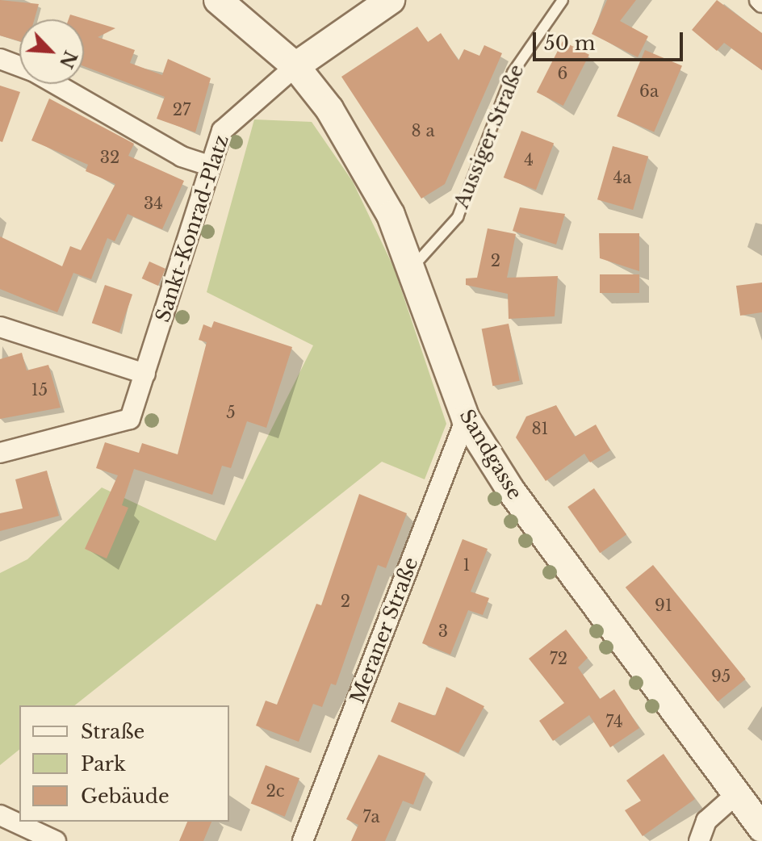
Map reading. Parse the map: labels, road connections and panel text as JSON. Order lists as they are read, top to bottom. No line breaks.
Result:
{"streets":{"street":["Sankt-Konrad-Platz","Sandgasse","Meraner Straße"],"lane":["Aussiger Straße"]},"crossings":[["Aussiger Straße","Sandgasse"],["Sankt-Konrad-Platz","Sandgasse"],["Sandgasse","Meraner Straße"]],"house_numbers":["6","6a","27","8 a","32","4","4a","34","2","15","5","81","1","2","91","3","72","95","74","2c","7a"],"legend":["Straße","Park","Gebäude"],"scale_bar":"50 m","north":"bottom right"}
